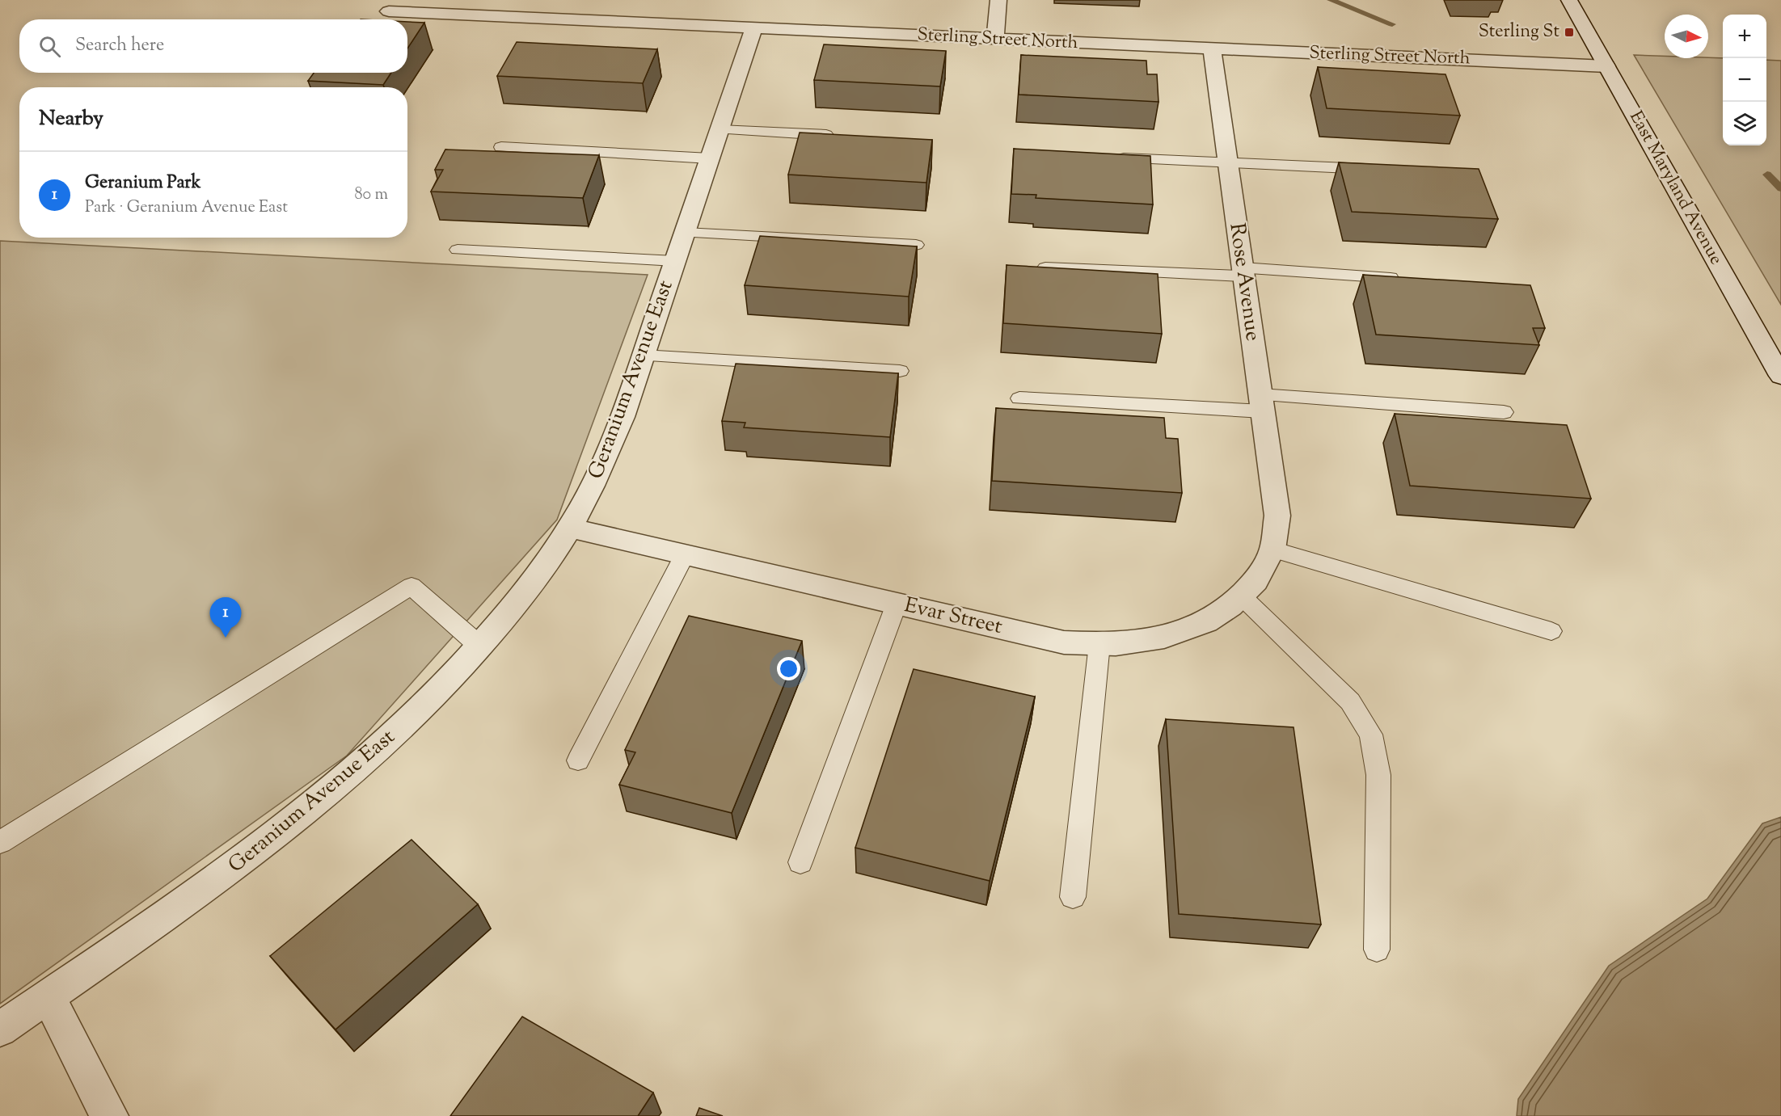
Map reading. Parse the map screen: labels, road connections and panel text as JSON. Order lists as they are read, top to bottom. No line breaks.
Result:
{"streets":{"street":["Sterling Street North","East Maryland Avenue","Rose Avenue","Geranium Avenue East","Evar Street"]},"crossings":[["Sterling Street North","East Maryland Avenue"],["Sterling Street North","Rose Avenue"],["Sterling Street North","Geranium Avenue East"],["Rose Avenue","Evar Street"],["Geranium Avenue East","Evar Street"]],"places":{"transit":["Sterling St"]},"north":"right","page":{"map_buttons":["+","−"],"search":"Search here","heading":"Nearby","list":[{"mark":"1","name":"Geranium Park","note":"Park · Geranium Avenue East","value":"80 m"}],"pins":"1"}}
